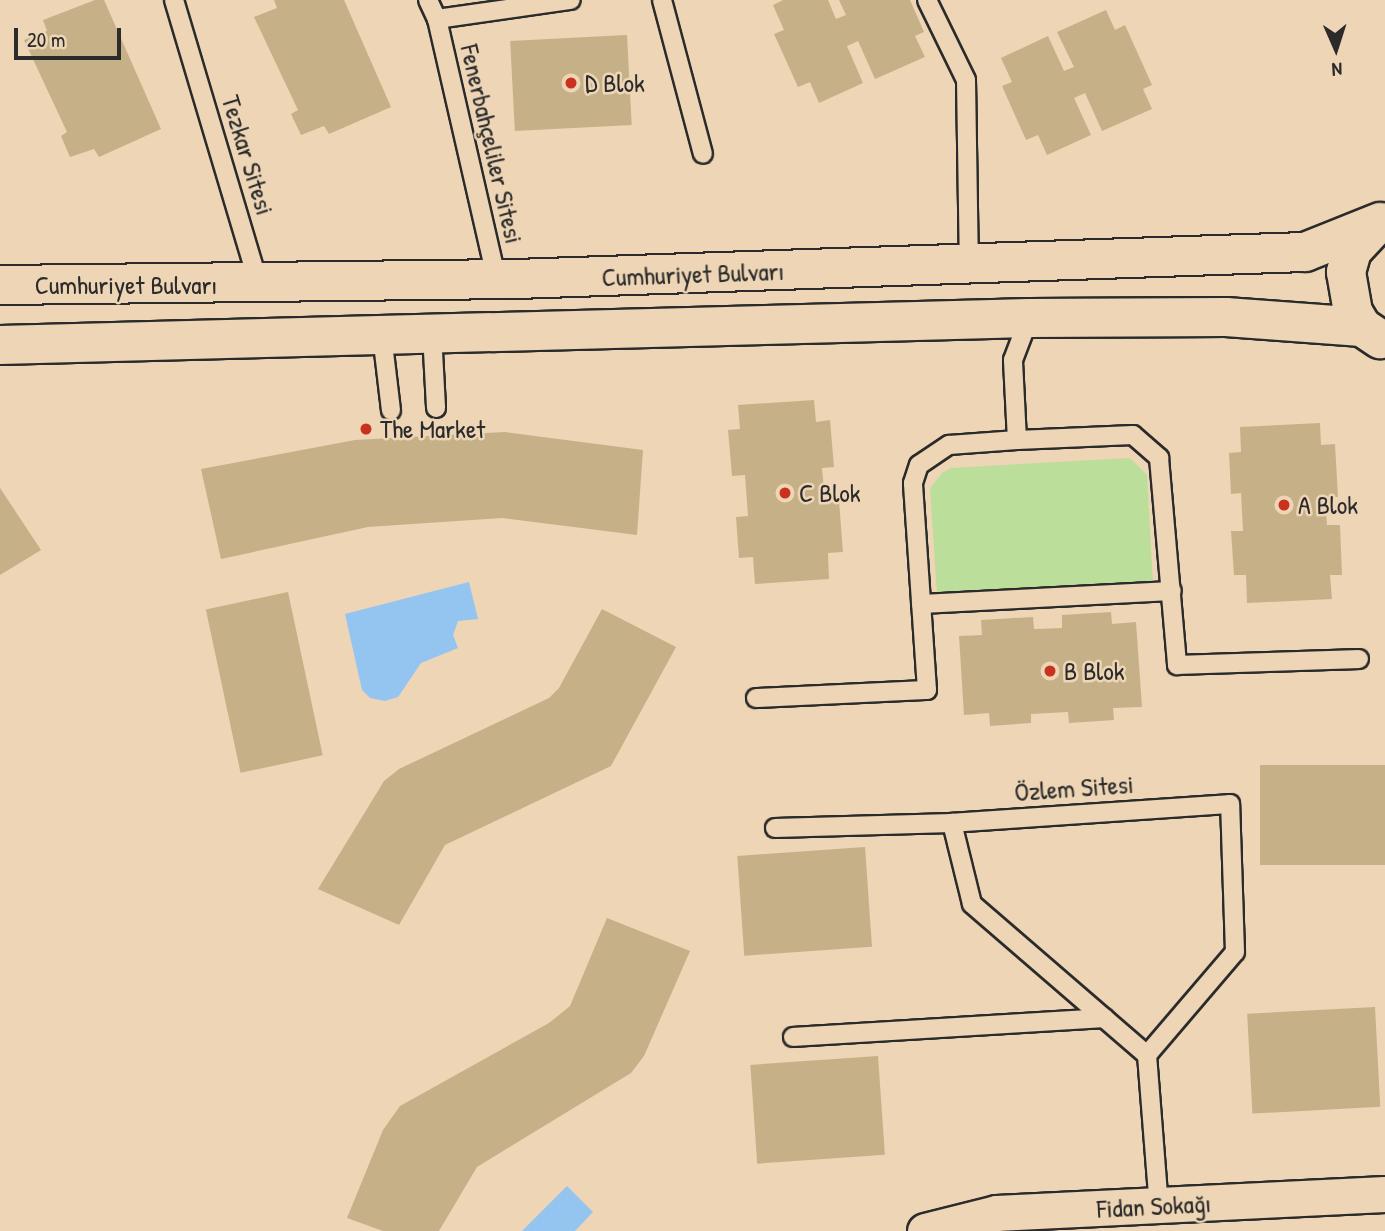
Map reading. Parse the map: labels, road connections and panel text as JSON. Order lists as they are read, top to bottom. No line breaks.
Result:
{"streets":{"street":["Cumhuriyet Bulvarı","Fidan Sokağı"],"lane":["Fenerbahçeliler Sitesi","Tezkar Sitesi","Özlem Sitesi"]},"crossings":[["Fenerbahçeliler Sitesi","Cumhuriyet Bulvarı"],["Tezkar Sitesi","Cumhuriyet Bulvarı"]],"places":["D Blok","The Market","C Blok","A Blok","B Blok"],"scale_bar":"20 m","north":"bottom"}
